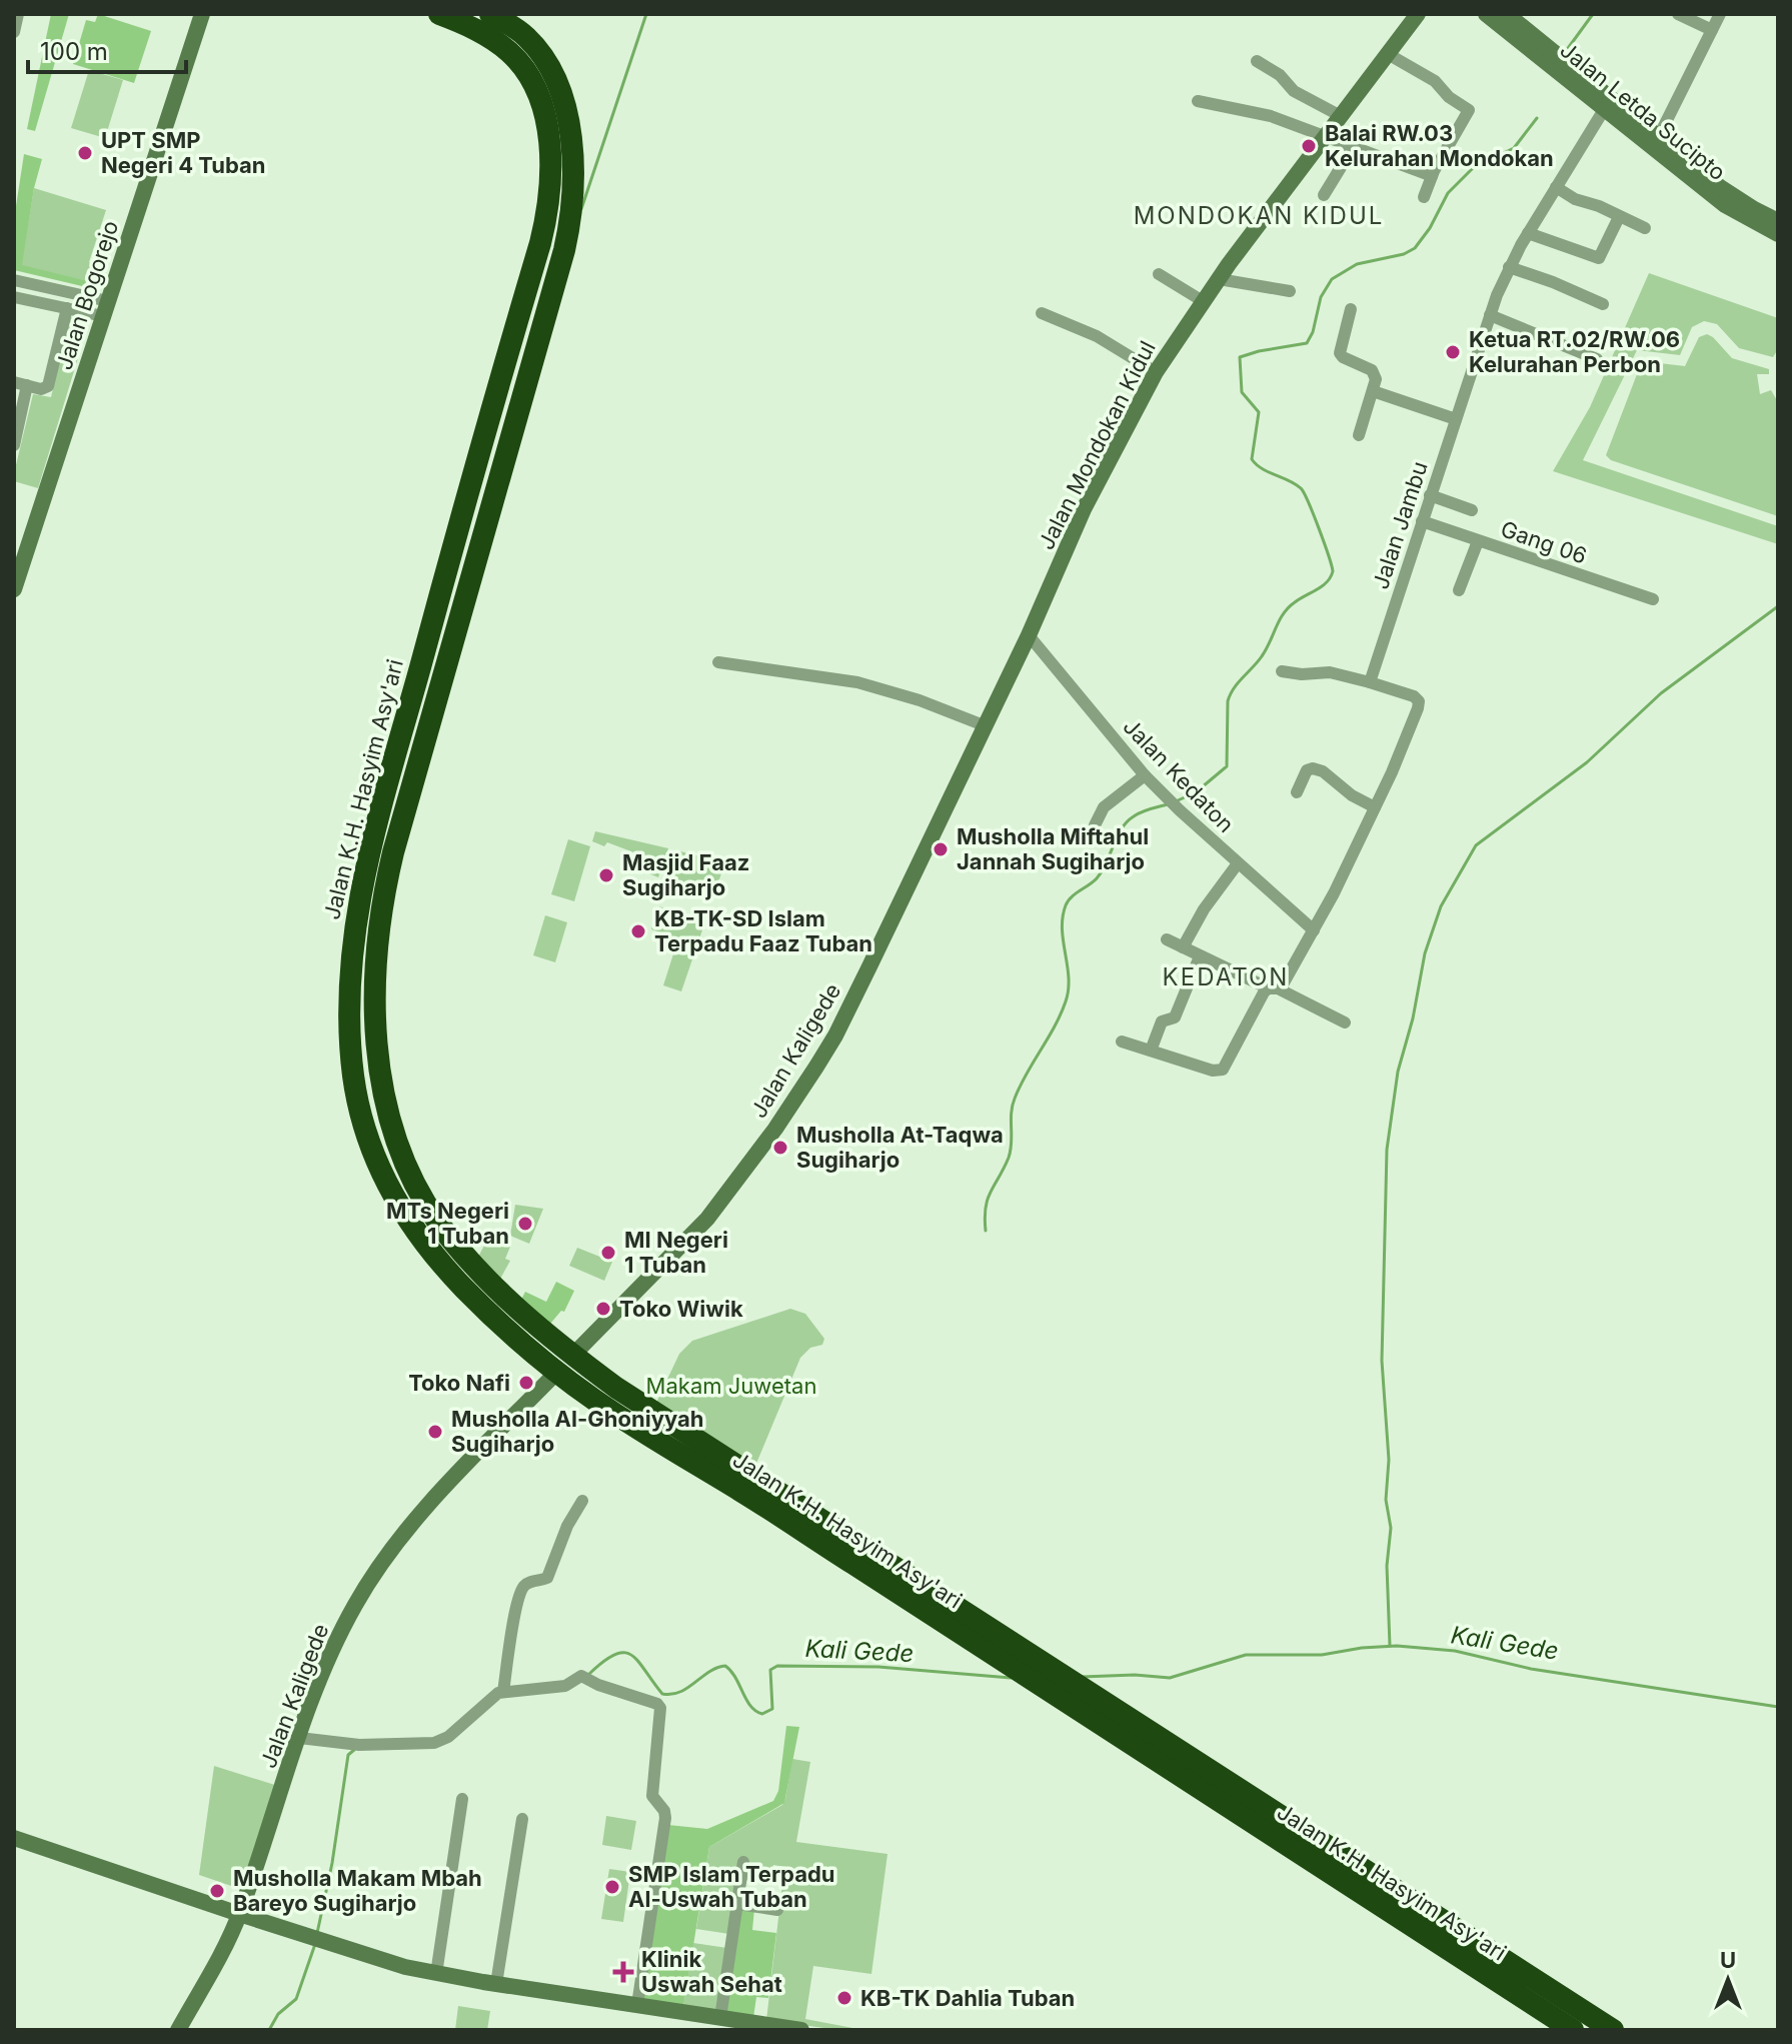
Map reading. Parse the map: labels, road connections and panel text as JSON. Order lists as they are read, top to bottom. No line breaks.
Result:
{"streets":{"highway":["Jalan K.H. Hasyim Asy'ari"],"street":["Jalan Letda Sucipto","Jalan Bogorejo","Jalan Mondokan Kidul","Jalan Jambu","Gang 06","Jalan Kedaton","Jalan Kaligede"]},"crossings":[["Jalan Letda Sucipto","Jalan Jambu"],["Jalan Mondokan Kidul","Jalan Kedaton"],["Jalan Mondokan Kidul","Jalan Kaligede"],["Jalan Jambu","Gang 06"],["Jalan Kedaton","Jalan Kaligede"],["Jalan K.H. Hasyim Asy'ari","Jalan Kaligede"]],"districts":["MONDOKAN KIDUL","KEDATON"],"water":["Kali Gede"],"parks":["Makam Juwetan"],"places":{"other":["Balai RW.03 Kelurahan Mondokan","UPT SMP Negeri 4 Tuban","Ketua RT.02/RW.06 Kelurahan Perbon","Musholla Miftahul Jannah Sugiharjo","Masjid Faaz Sugiharjo","KB-TK-SD Islam Terpadu Faaz Tuban","Musholla At-Taqwa Sugiharjo","MTs Negeri 1 Tuban","MI Negeri 1 Tuban","Toko Wiwik","Toko Nafi","Musholla Al-Ghoniyyah Sugiharjo","SMP Islam Terpadu Al-Uswah Tuban","Musholla Makam Mbah Bareyo Sugiharjo","KB-TK Dahlia Tuban"],"health":["Klinik Uswah Sehat"]},"scale_bar":"100 m","north":"top"}
